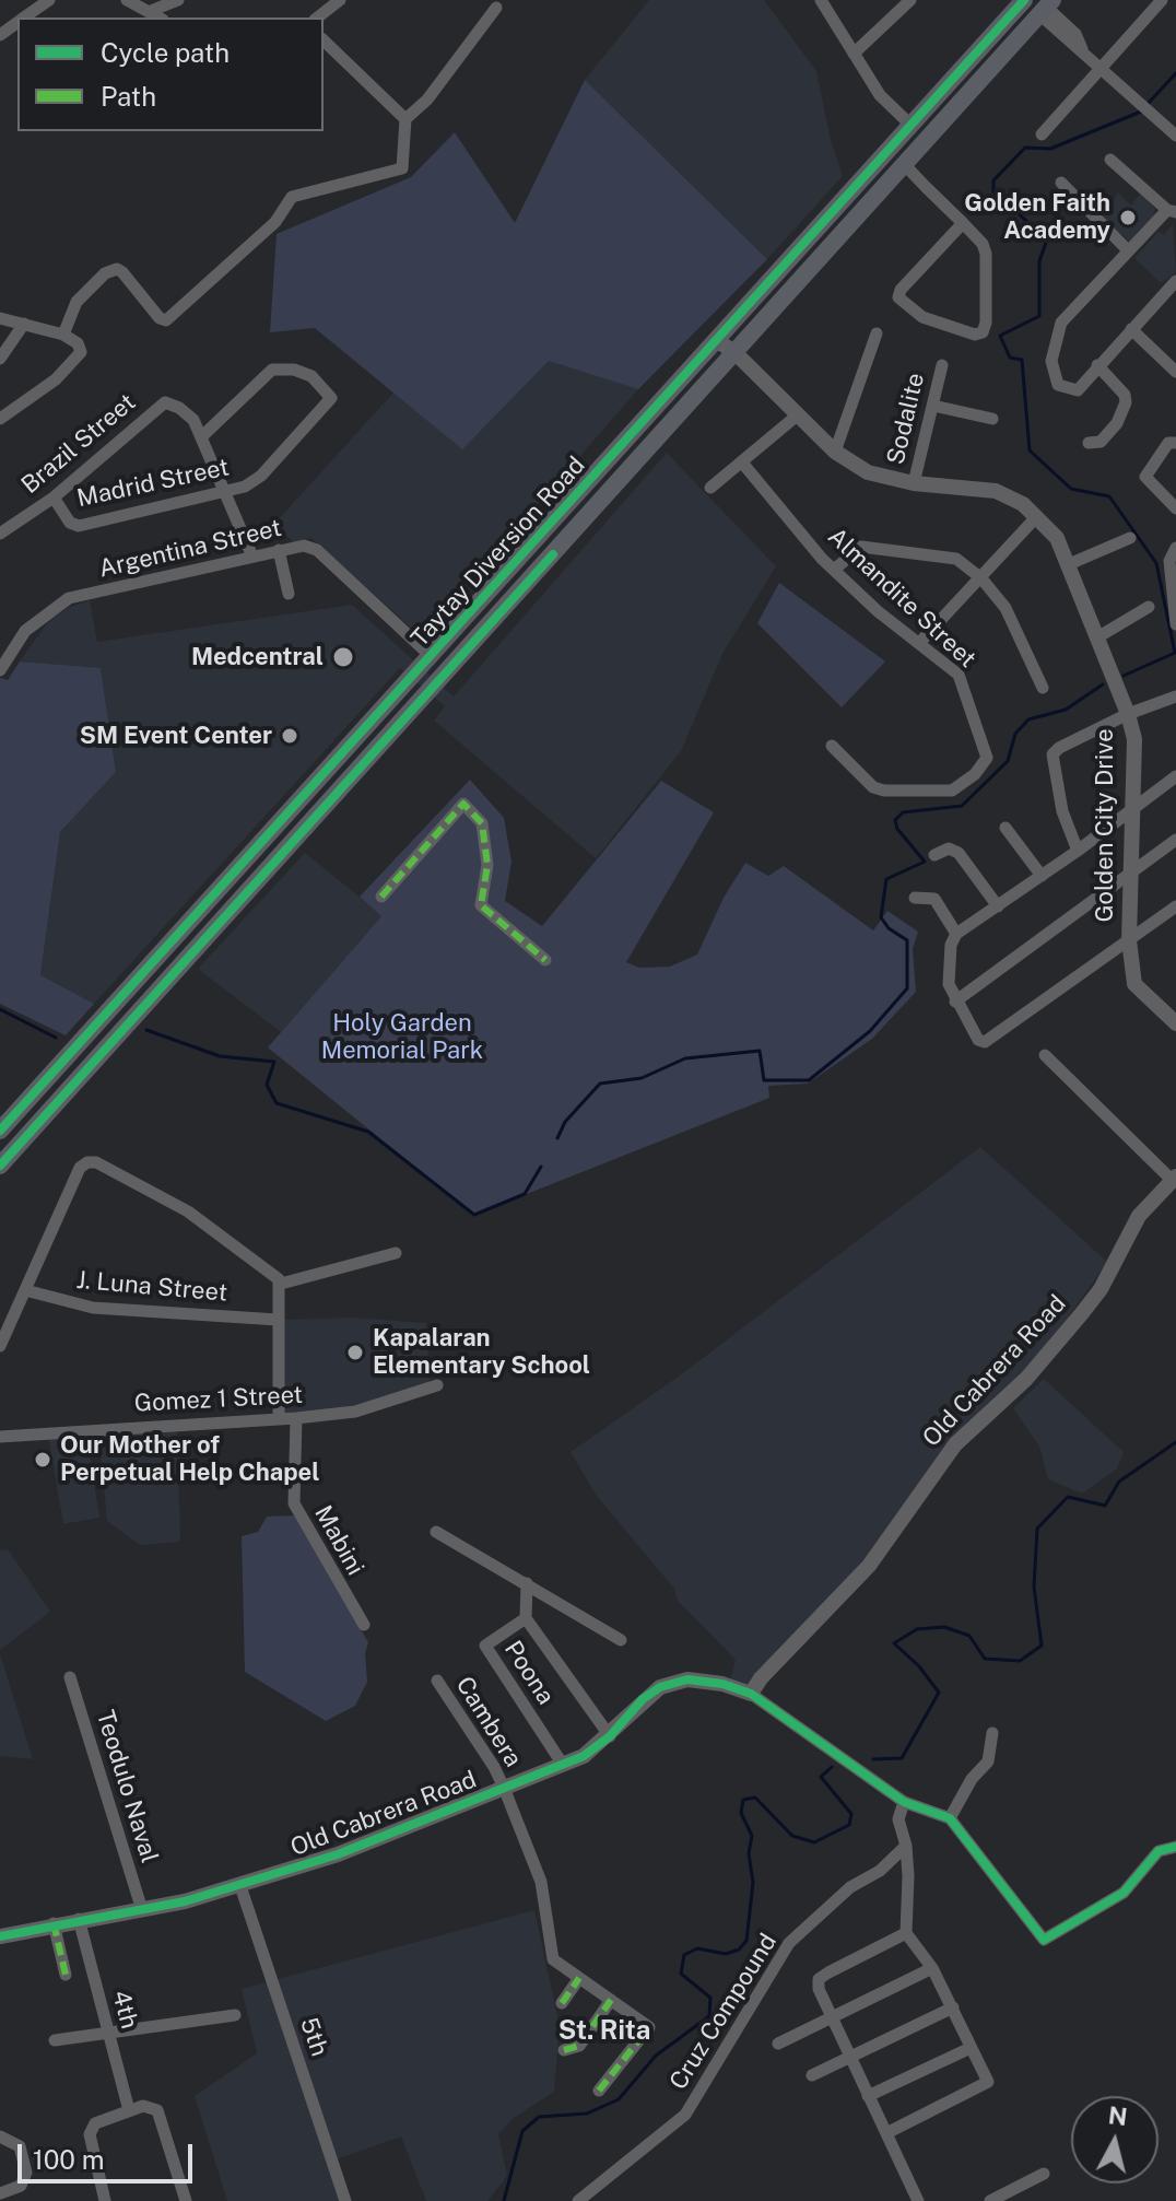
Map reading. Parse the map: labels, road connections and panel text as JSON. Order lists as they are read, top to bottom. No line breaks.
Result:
{"streets":{"main road":["Taytay Diversion Road"],"street":["Sodalite","Brazil Street","Madrid Street","Argentina Street","Almandite Street","Golden City Drive","J. Luna Street","Old Cabrera Road","Gomez 1 Street","Mabini","Poona","Cambera","Teodulo Naval","4th","Cruz Compound","5th"]},"crossings":[["Sodalite","Golden City Drive"],["Brazil Street","Madrid Street"],["Brazil Street","Argentina Street"],["Argentina Street","Taytay Diversion Road"],["Taytay Diversion Road","Golden City Drive"],["Old Cabrera Road","Poona"],["Old Cabrera Road","Cambera"],["Old Cabrera Road","Teodulo Naval"],["Old Cabrera Road","4th"],["Old Cabrera Road","5th"],["Gomez 1 Street","Mabini"]],"districts":["St. Rita"],"parks":["Holy Garden Memorial Park"],"places":["Golden Faith Academy","Medcentral","SM Event Center","Kapalaran Elementary School","Our Mother of Perpetual Help Chapel"],"legend":["Cycle path","Path"],"scale_bar":"100 m","north":"top"}
